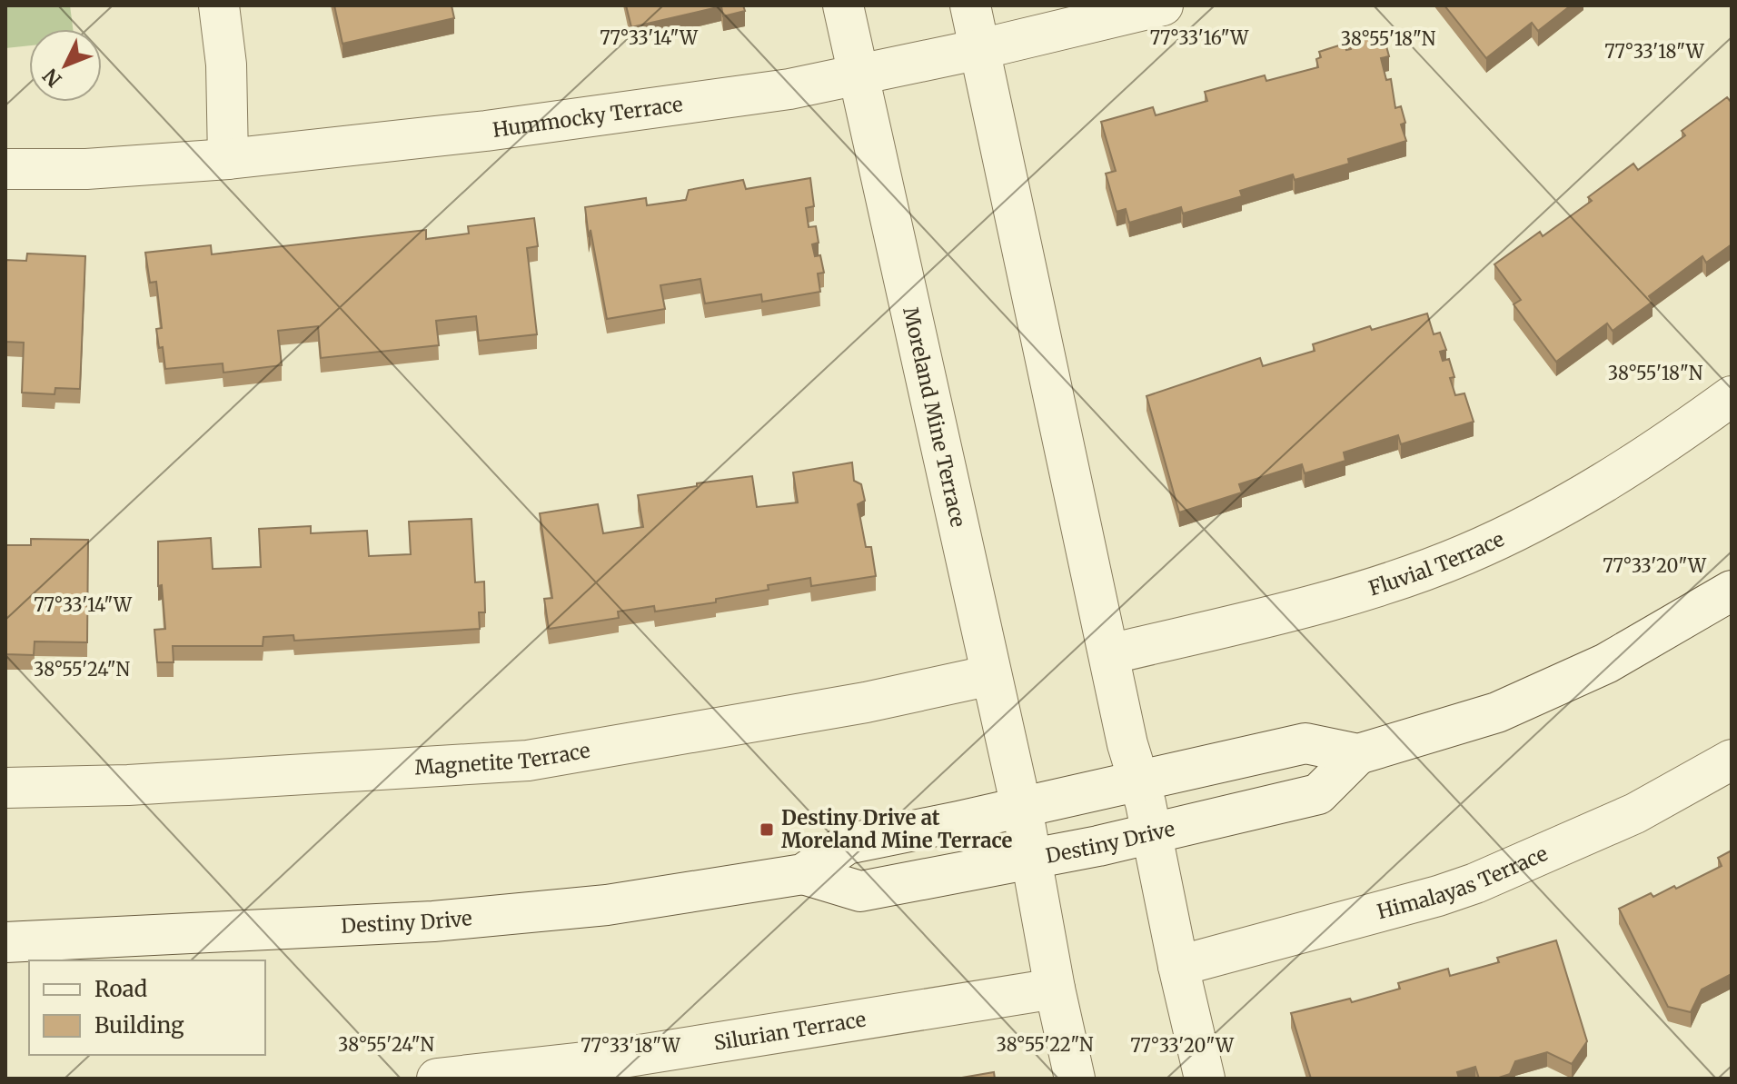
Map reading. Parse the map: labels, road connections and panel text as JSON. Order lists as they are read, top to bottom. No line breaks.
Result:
{"streets":{"street":["Hummocky Terrace","Moreland Mine Terrace","Fluvial Terrace","Magnetite Terrace","Destiny Drive","Himalayas Terrace","Silurian Terrace"]},"crossings":[["Hummocky Terrace","Moreland Mine Terrace"],["Moreland Mine Terrace","Magnetite Terrace"],["Moreland Mine Terrace","Destiny Drive"],["Moreland Mine Terrace","Silurian Terrace"]],"places":{"transit":["Destiny Drive at Moreland Mine Terrace"]},"legend":["Road","Building"],"north":"bottom left","coordinates":["77°33'14\"W","77°33'16\"W","38°55'18\"N","77°33'18\"W","77°33'20\"W","38°55'24\"N","38°55'22\"N"]}
